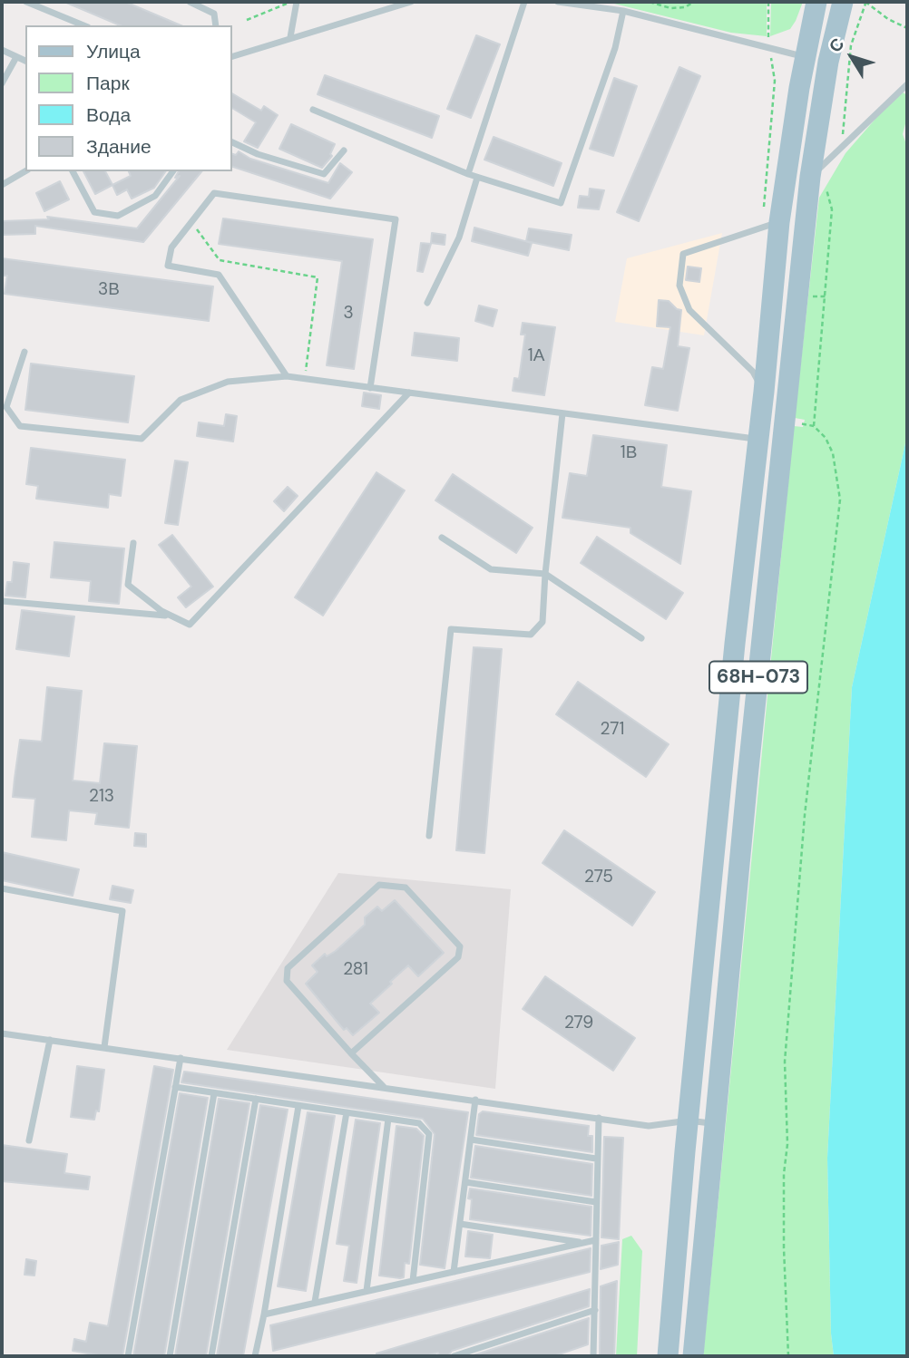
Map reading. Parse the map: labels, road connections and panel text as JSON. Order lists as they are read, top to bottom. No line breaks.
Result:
{"streets":{"main road":["68Н-073"]},"house_numbers":["3В","3","1А","1В","271","213","275","281","279"],"legend":["Улица","Парк","Вода","Здание"],"north":"top left"}
